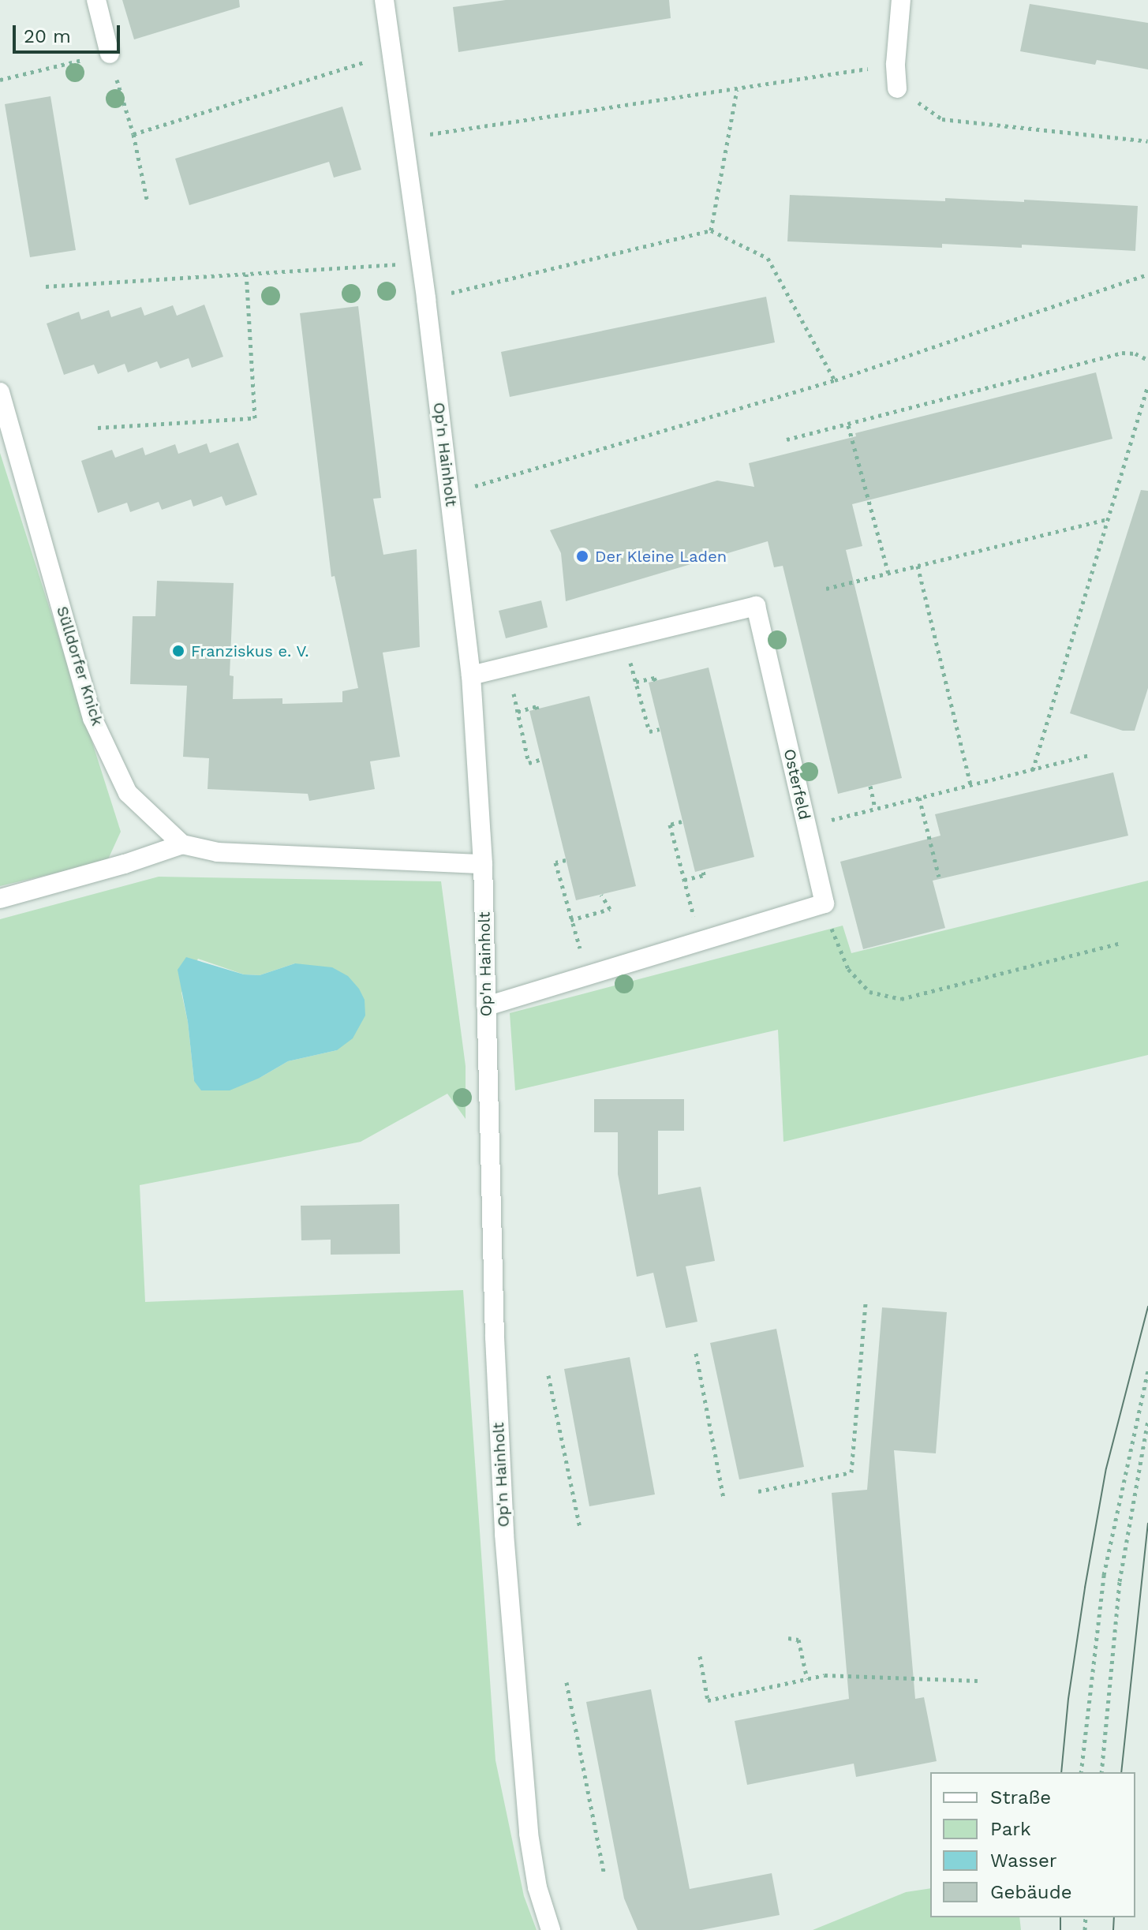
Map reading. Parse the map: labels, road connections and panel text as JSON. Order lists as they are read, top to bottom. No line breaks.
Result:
{"streets":{"street":["Op'n Hainholt","Sülldorfer Knick","Osterfeld"]},"crossings":[["Op'n Hainholt","Osterfeld"]],"places":["Der Kleine Laden","Franziskus e. V."],"legend":["Straße","Park","Wasser","Gebäude"],"scale_bar":"20 m"}
